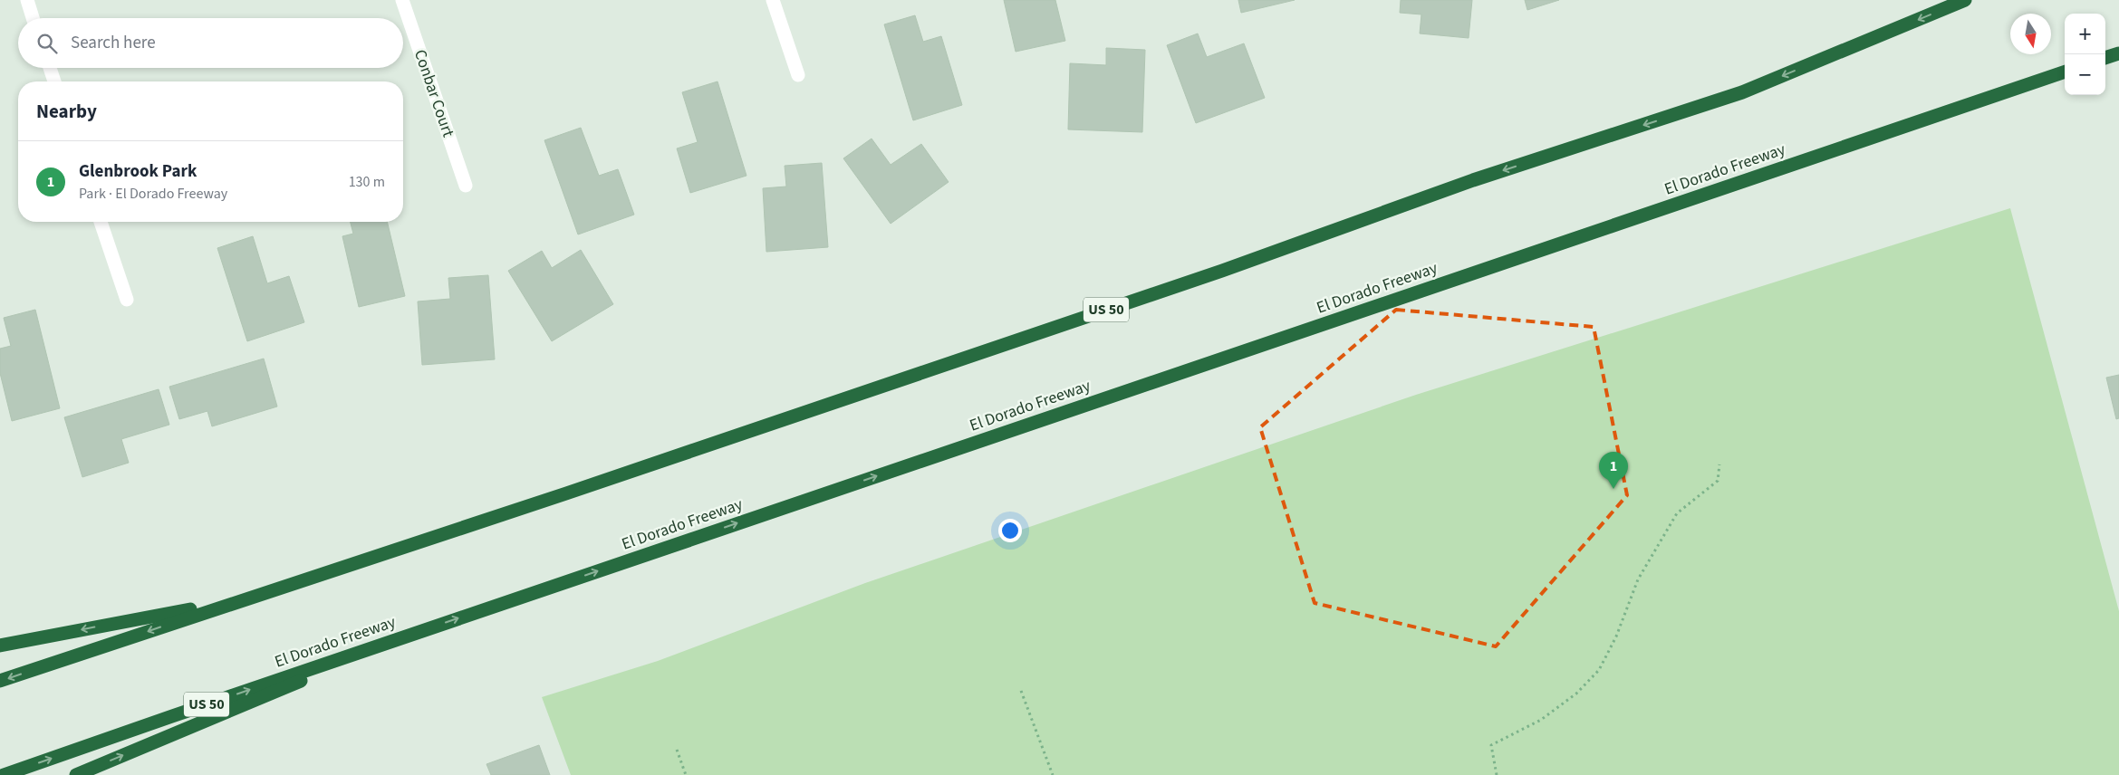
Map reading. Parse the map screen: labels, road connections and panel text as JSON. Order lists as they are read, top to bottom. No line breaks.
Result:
{"streets":{"highway":["El Dorado Freeway","US 50"],"street":["Conbar Court"]},"north":"bottom","page":{"map_buttons":["+","−"],"search":"Search here","heading":"Nearby","list":[{"mark":"1","name":"Glenbrook Park","note":"Park · El Dorado Freeway","value":"130 m"}],"pins":"1"}}
